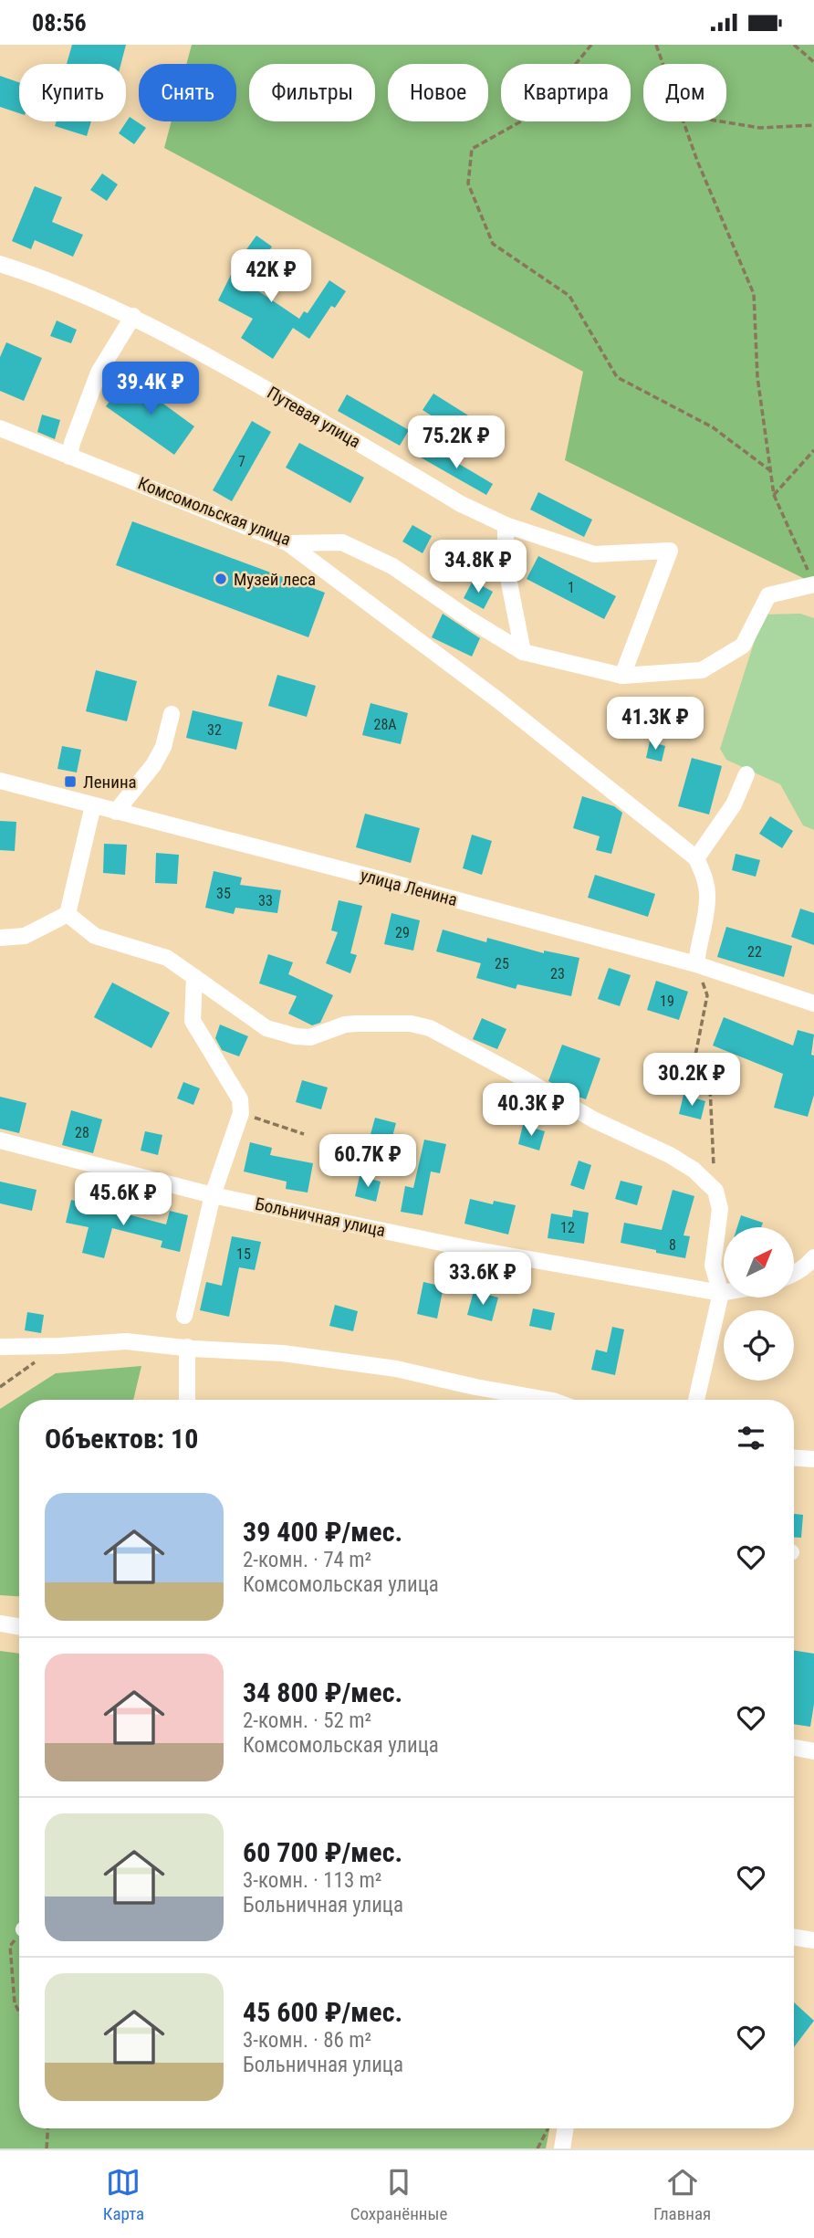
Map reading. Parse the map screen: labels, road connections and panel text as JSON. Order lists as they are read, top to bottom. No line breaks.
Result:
{"streets":{"street":["Путевая улица","Комсомольская улица","улица Ленина","Больничная улица"]},"crossings":[["Путевая улица","Комсомольская улица"]],"places":{"other":["Музей леса"],"transit":["Ленина"]},"house_numbers":["7","1","28А","32","35","33","29","22","25","23","19","28","12","8","15"],"north":"top right","page":{"status":"08:56","chip":["Купить","Снять","Фильтры","Новое","Квартира","Дом"],"price":["42K ₽","39.4K ₽","75.2K ₽","34.8K ₽","41.3K ₽","30.2K ₽","40.3K ₽","60.7K ₽","45.6K ₽","33.6K ₽"],"heading":"Объектов: 10","list":[{"name":"39 400 ₽/мес.","note":"2-комн. · 74 m² · Комсомольская улица"},{"name":"34 800 ₽/мес.","note":"2-комн. · 52 m² · Комсомольская улица"},{"name":"60 700 ₽/мес.","note":"3-комн. · 113 m² · Больничная улица"},{"name":"45 600 ₽/мес.","note":"3-комн. · 86 m² · Больничная улица"}],"tabs":["Карта","Сохранённые","Главная"]}}
